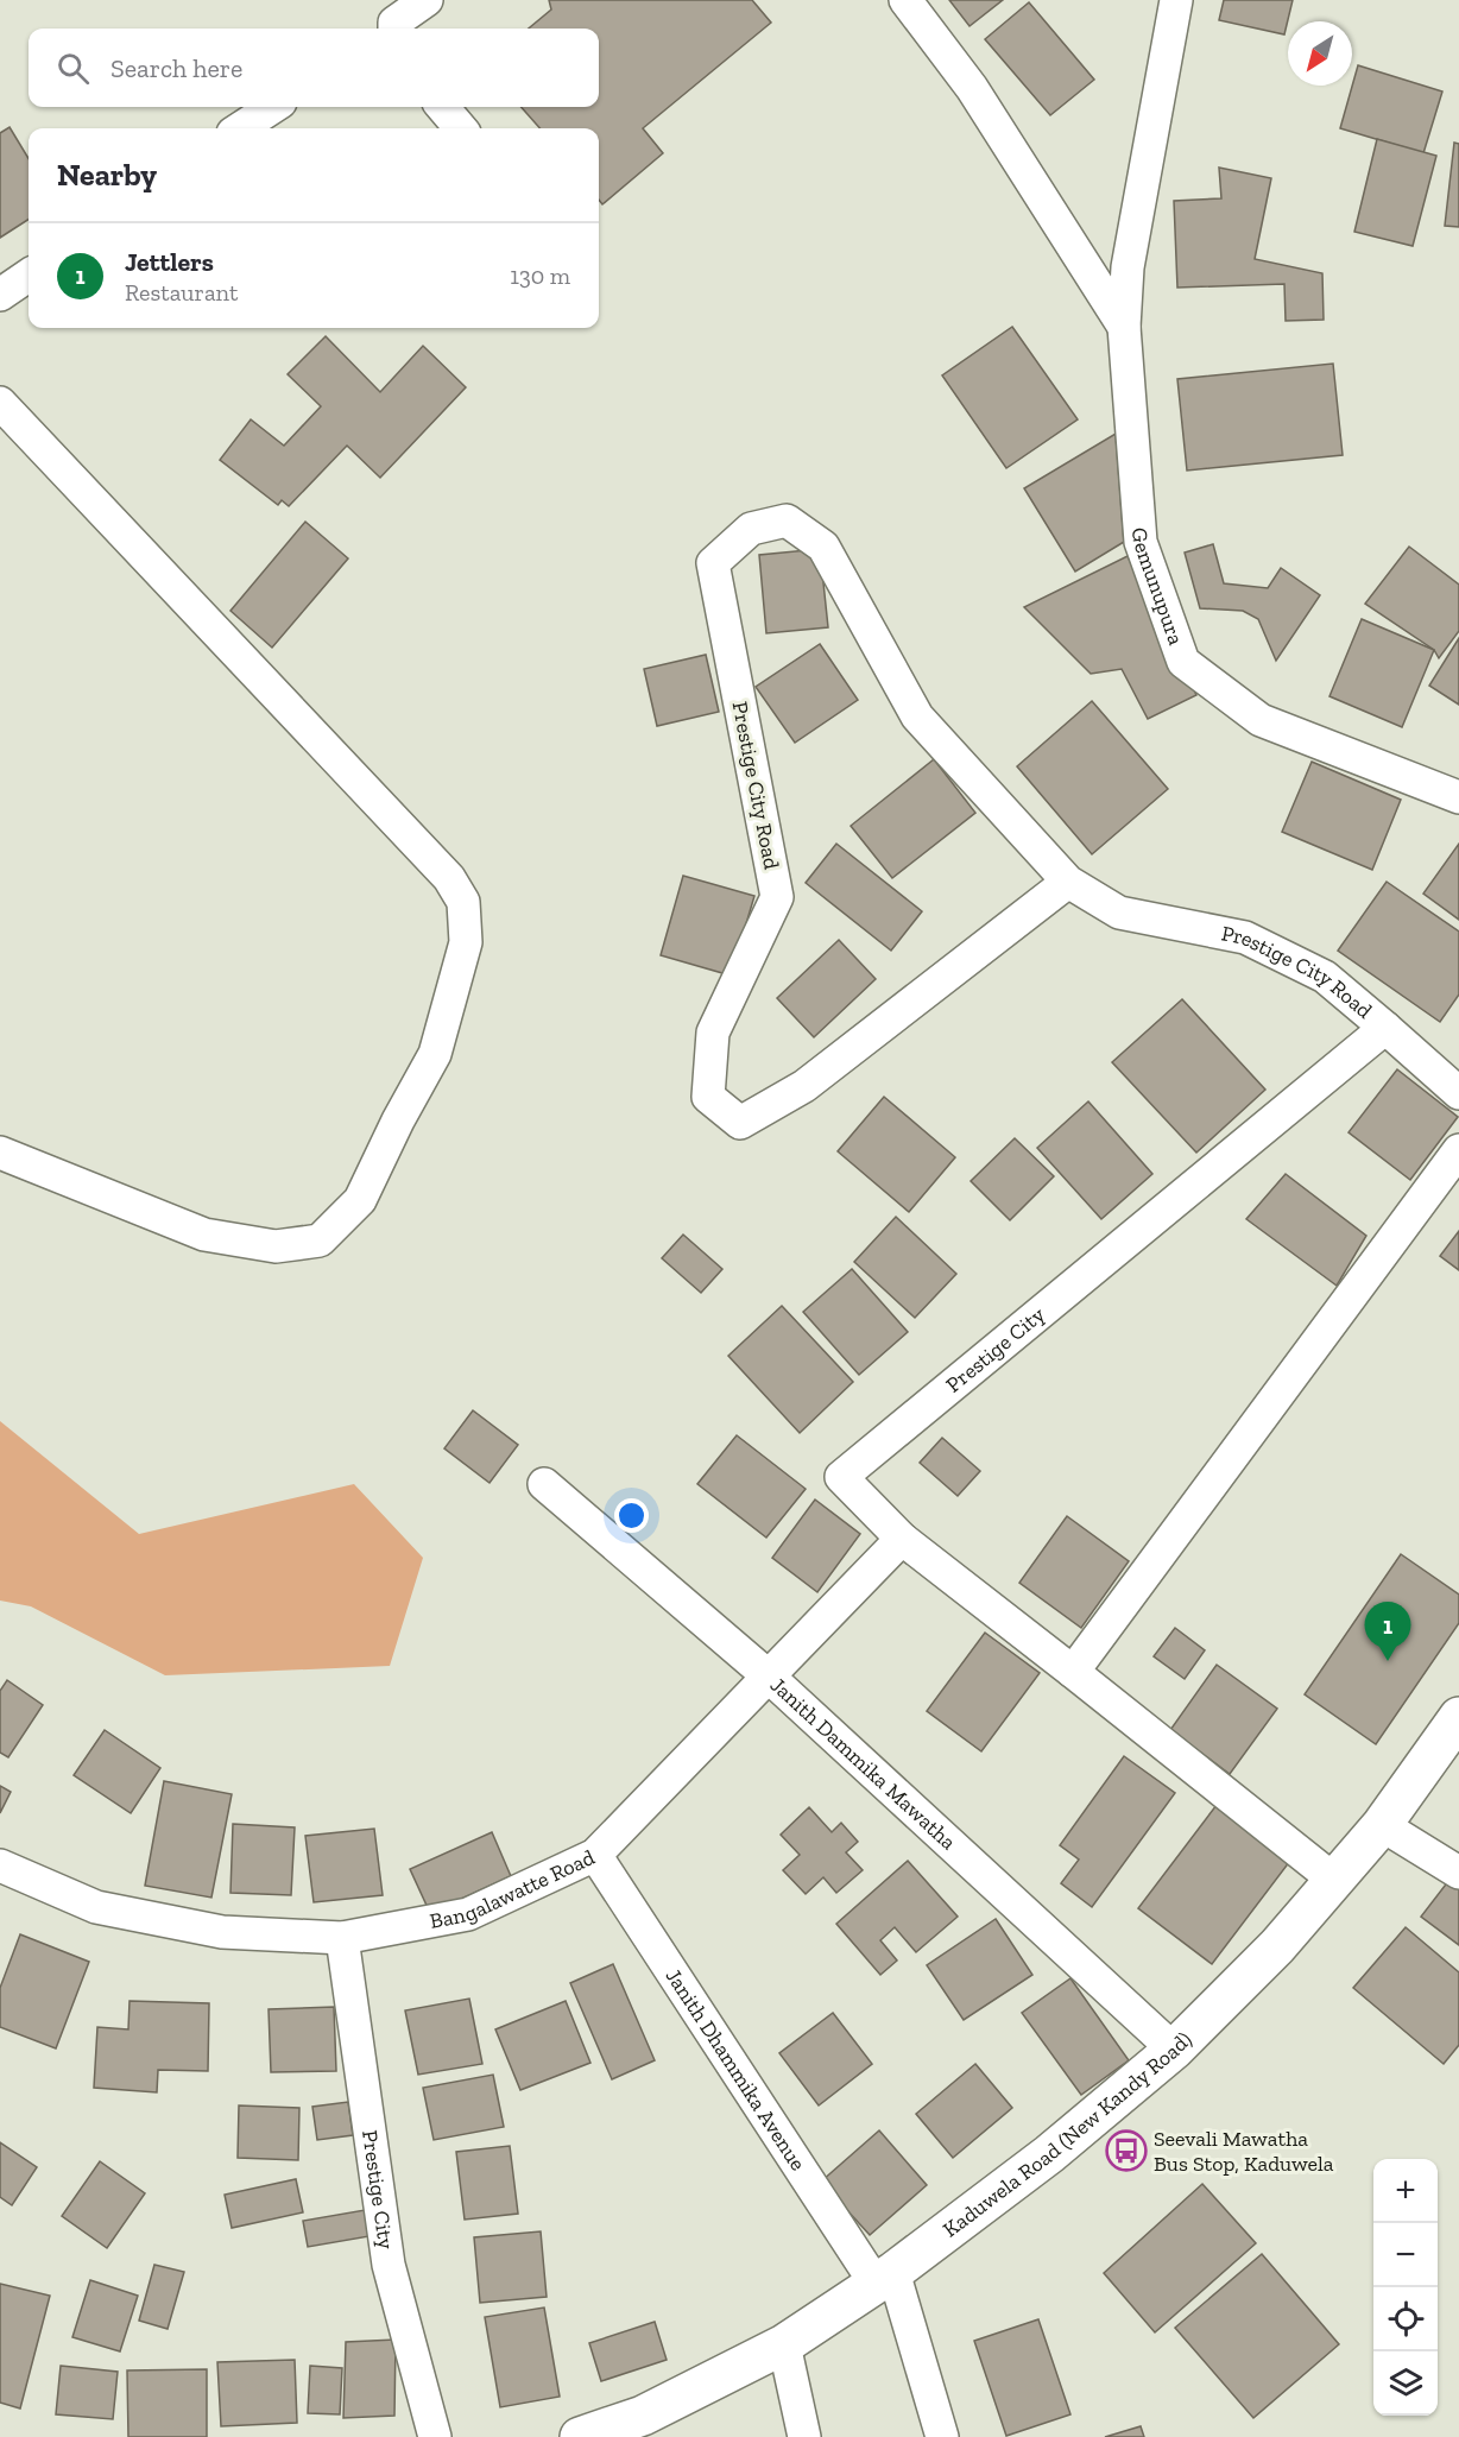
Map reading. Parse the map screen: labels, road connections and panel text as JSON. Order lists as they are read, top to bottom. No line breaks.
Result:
{"streets":{"main road":["Kaduwela Road (New Kandy Road)"],"street":["Gemunupura","Prestige City Road","Prestige City","Janith Dammika Mawatha","Bangalawatte Road","Janith Dhammika Avenue"]},"crossings":[["Prestige City Road","Prestige City"],["Prestige City","Bangalawatte Road"],["Prestige City","Kaduwela Road (New Kandy Road)"],["Janith Dammika Mawatha","Bangalawatte Road"],["Janith Dammika Mawatha","Kaduwela Road (New Kandy Road)"],["Bangalawatte Road","Janith Dhammika Avenue"],["Janith Dhammika Avenue","Kaduwela Road (New Kandy Road)"]],"places":{"bus stop":["Seevali Mawatha Bus Stop, Kaduwela"]},"north":"bottom left","page":{"search":"Search here","heading":"Nearby","list":[{"mark":"1","name":"Jettlers","note":"Restaurant","value":"130 m"}],"pins":"1","map_buttons":["+","−"]}}
